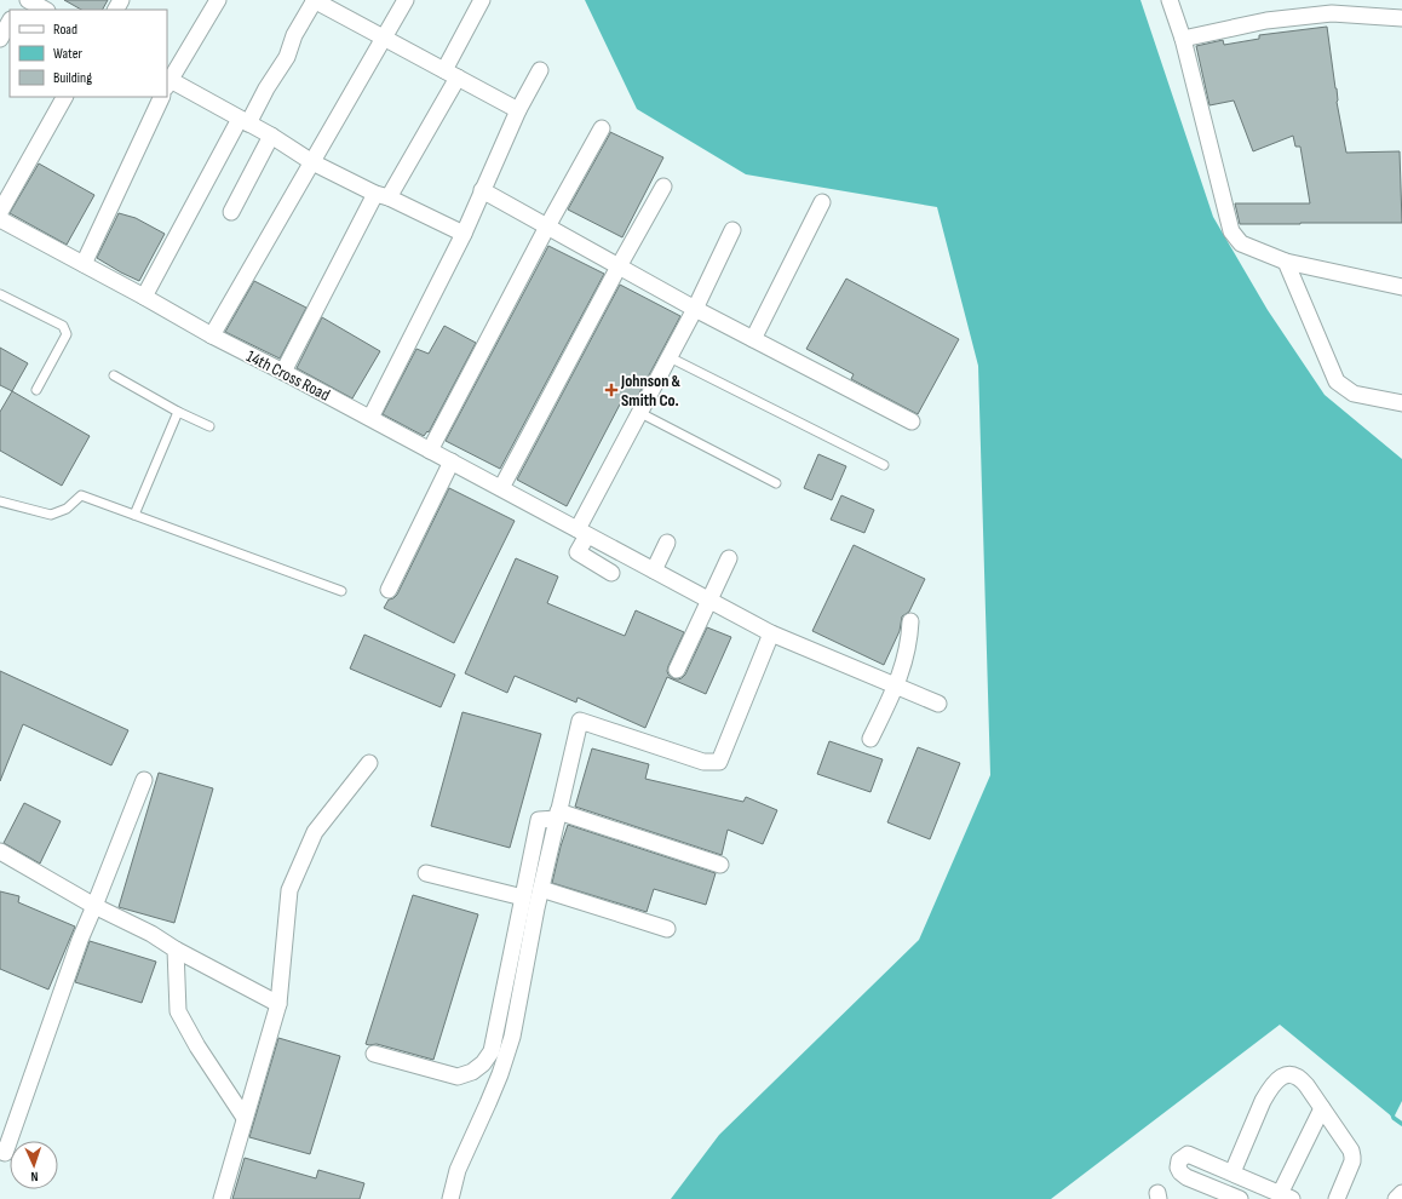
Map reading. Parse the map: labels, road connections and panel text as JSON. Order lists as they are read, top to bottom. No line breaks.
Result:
{"streets":{"street":["14th Cross Road"]},"places":{"health":["Johnson & Smith Co."]},"legend":["Road","Water","Building"],"north":"bottom"}
